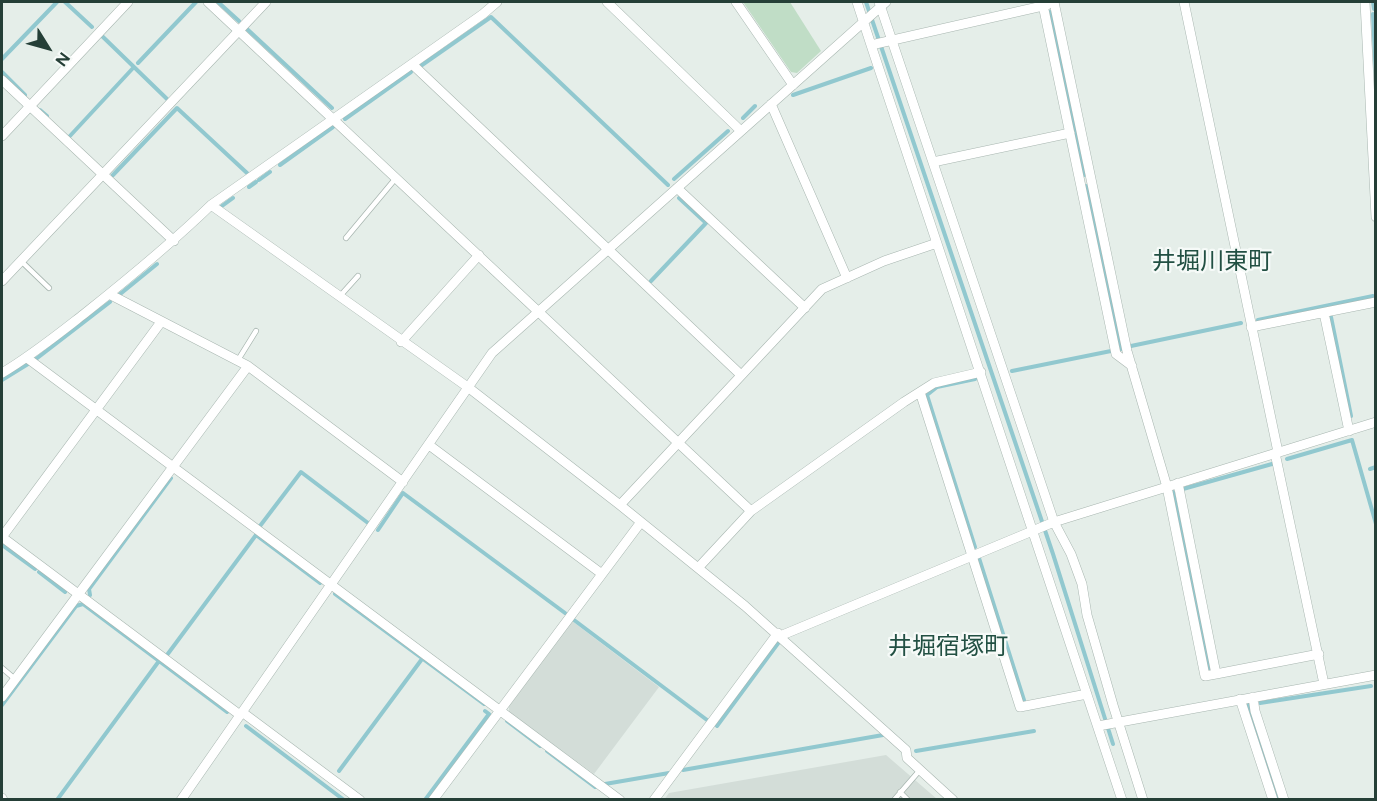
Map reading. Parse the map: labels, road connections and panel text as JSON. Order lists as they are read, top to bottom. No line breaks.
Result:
{"districts":["井堀川東町","井堀宿塚町"],"north":"bottom right"}
